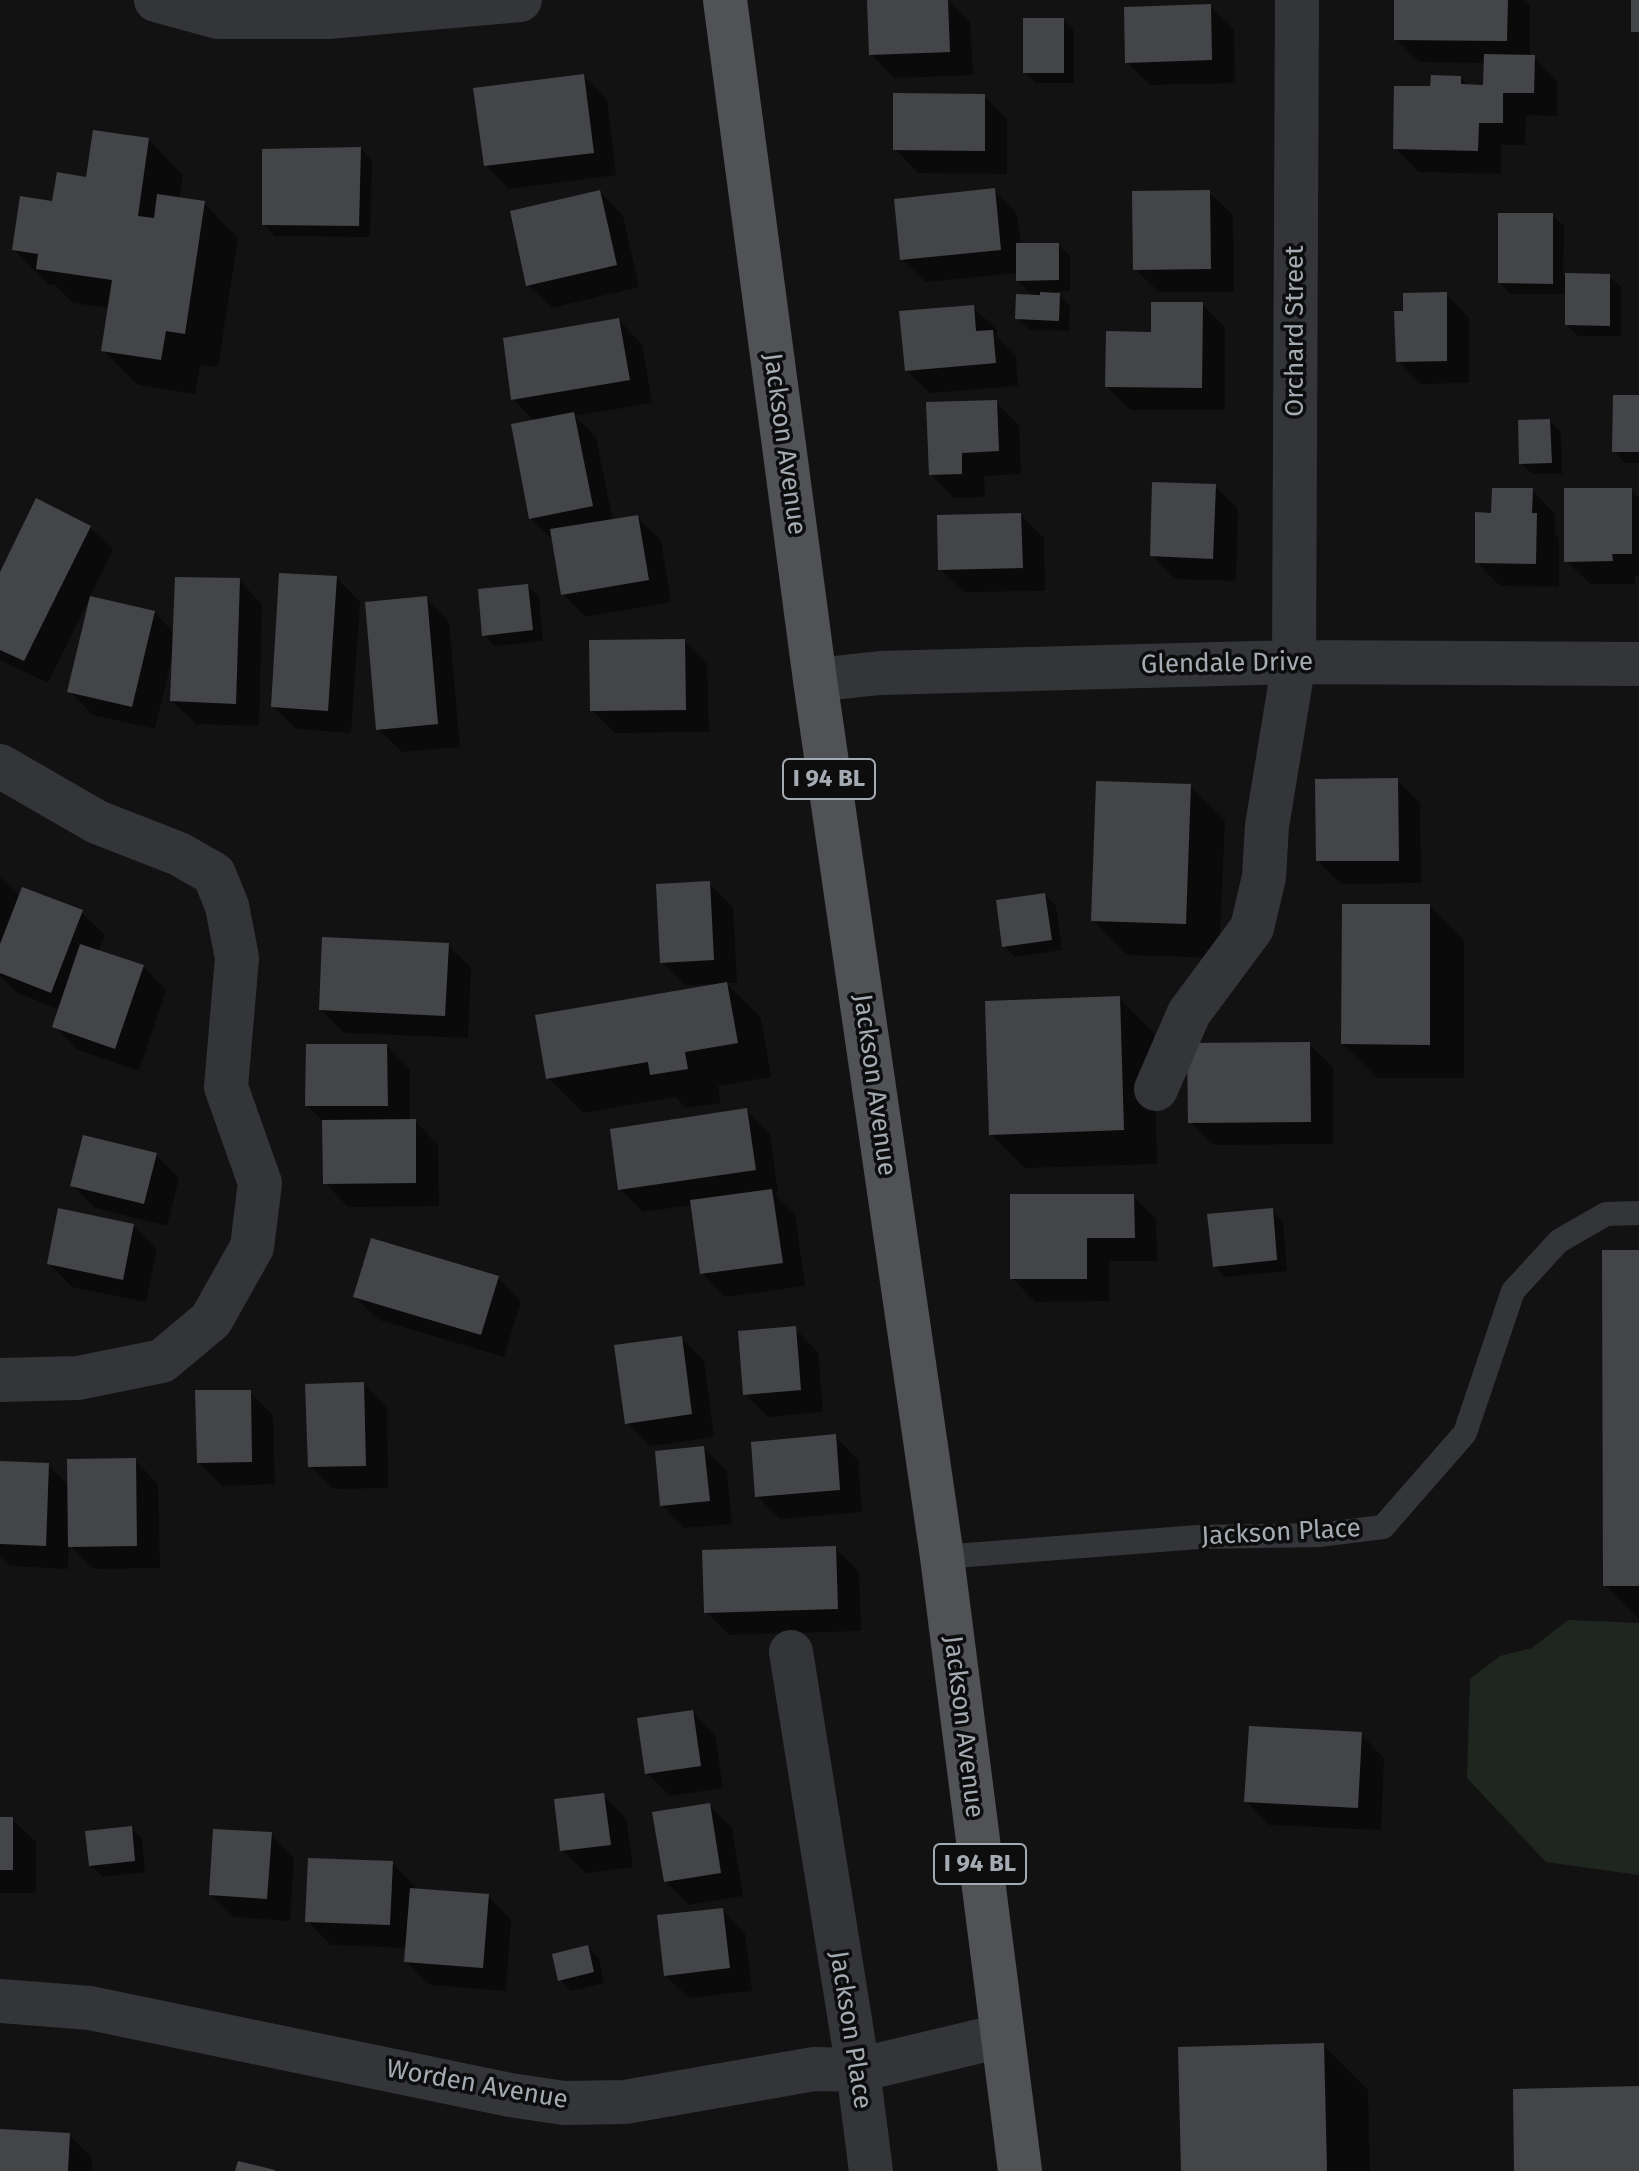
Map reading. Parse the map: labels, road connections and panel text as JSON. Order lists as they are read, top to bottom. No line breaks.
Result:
{"streets":{"main road":["Jackson Avenue","I 94 BL"],"street":["Orchard Street","Glendale Drive","Jackson Place","Worden Avenue"]},"crossings":[["Orchard Street","Glendale Drive"],["Jackson Avenue","Glendale Drive"],["Jackson Avenue","Jackson Place"],["Jackson Avenue","Worden Avenue"],["Jackson Place","Worden Avenue"]]}
